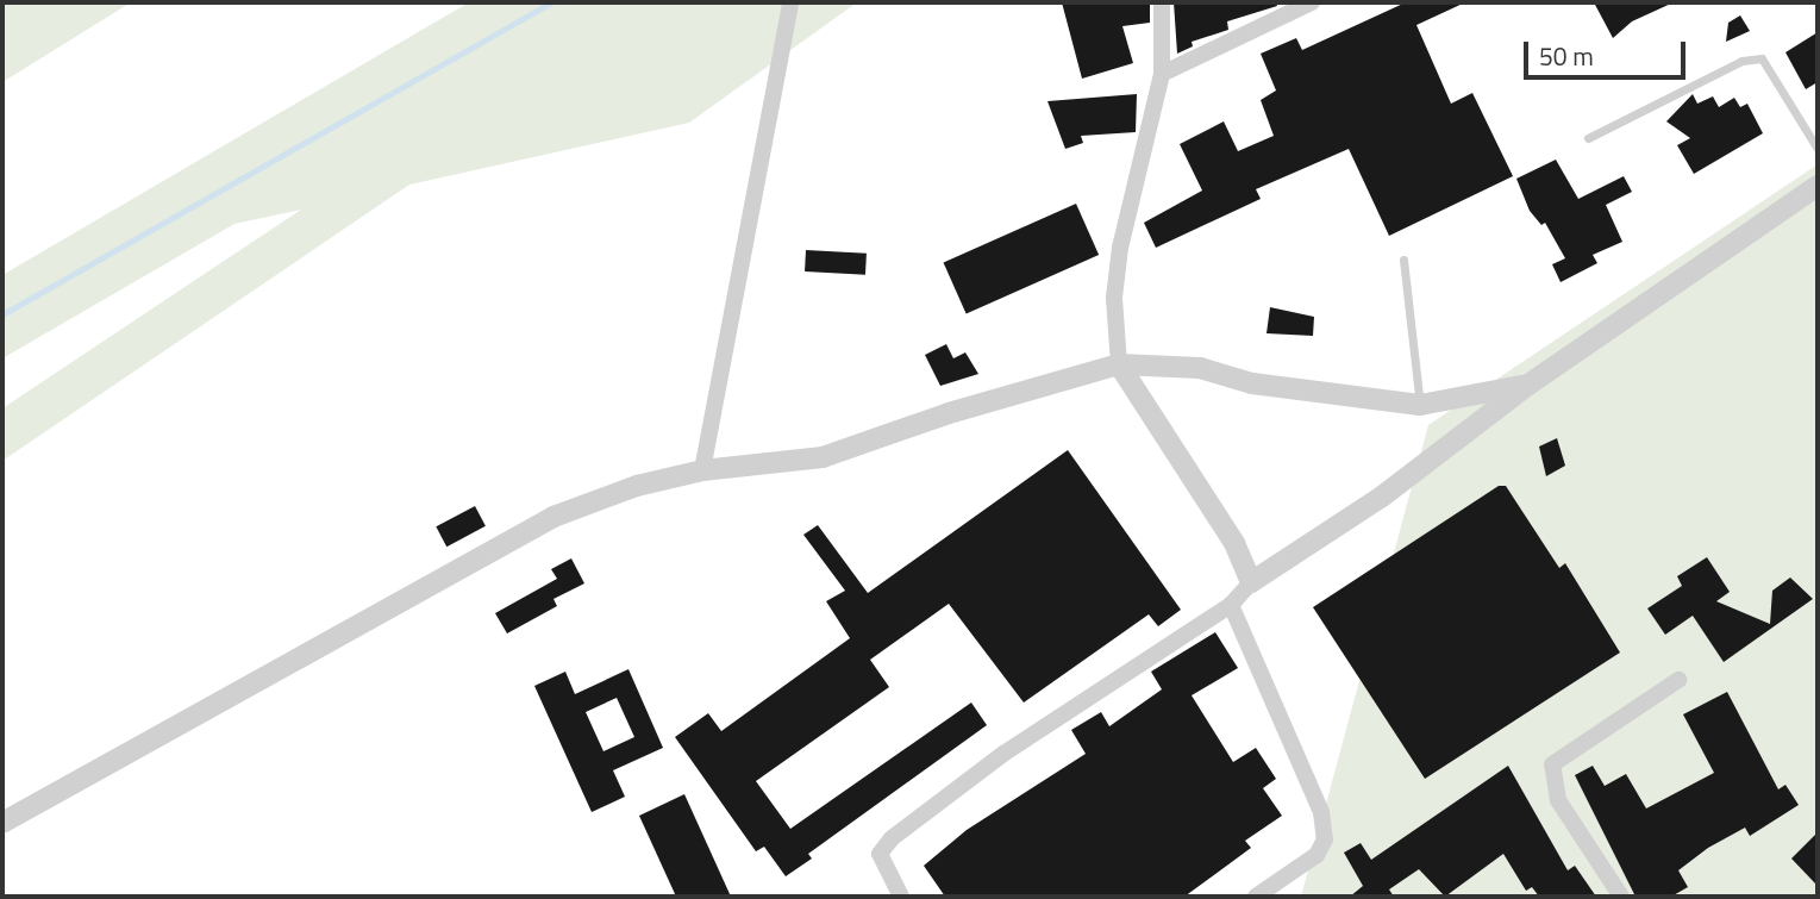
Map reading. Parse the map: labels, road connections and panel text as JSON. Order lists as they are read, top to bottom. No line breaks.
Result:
{"scale_bar":"50 m"}
